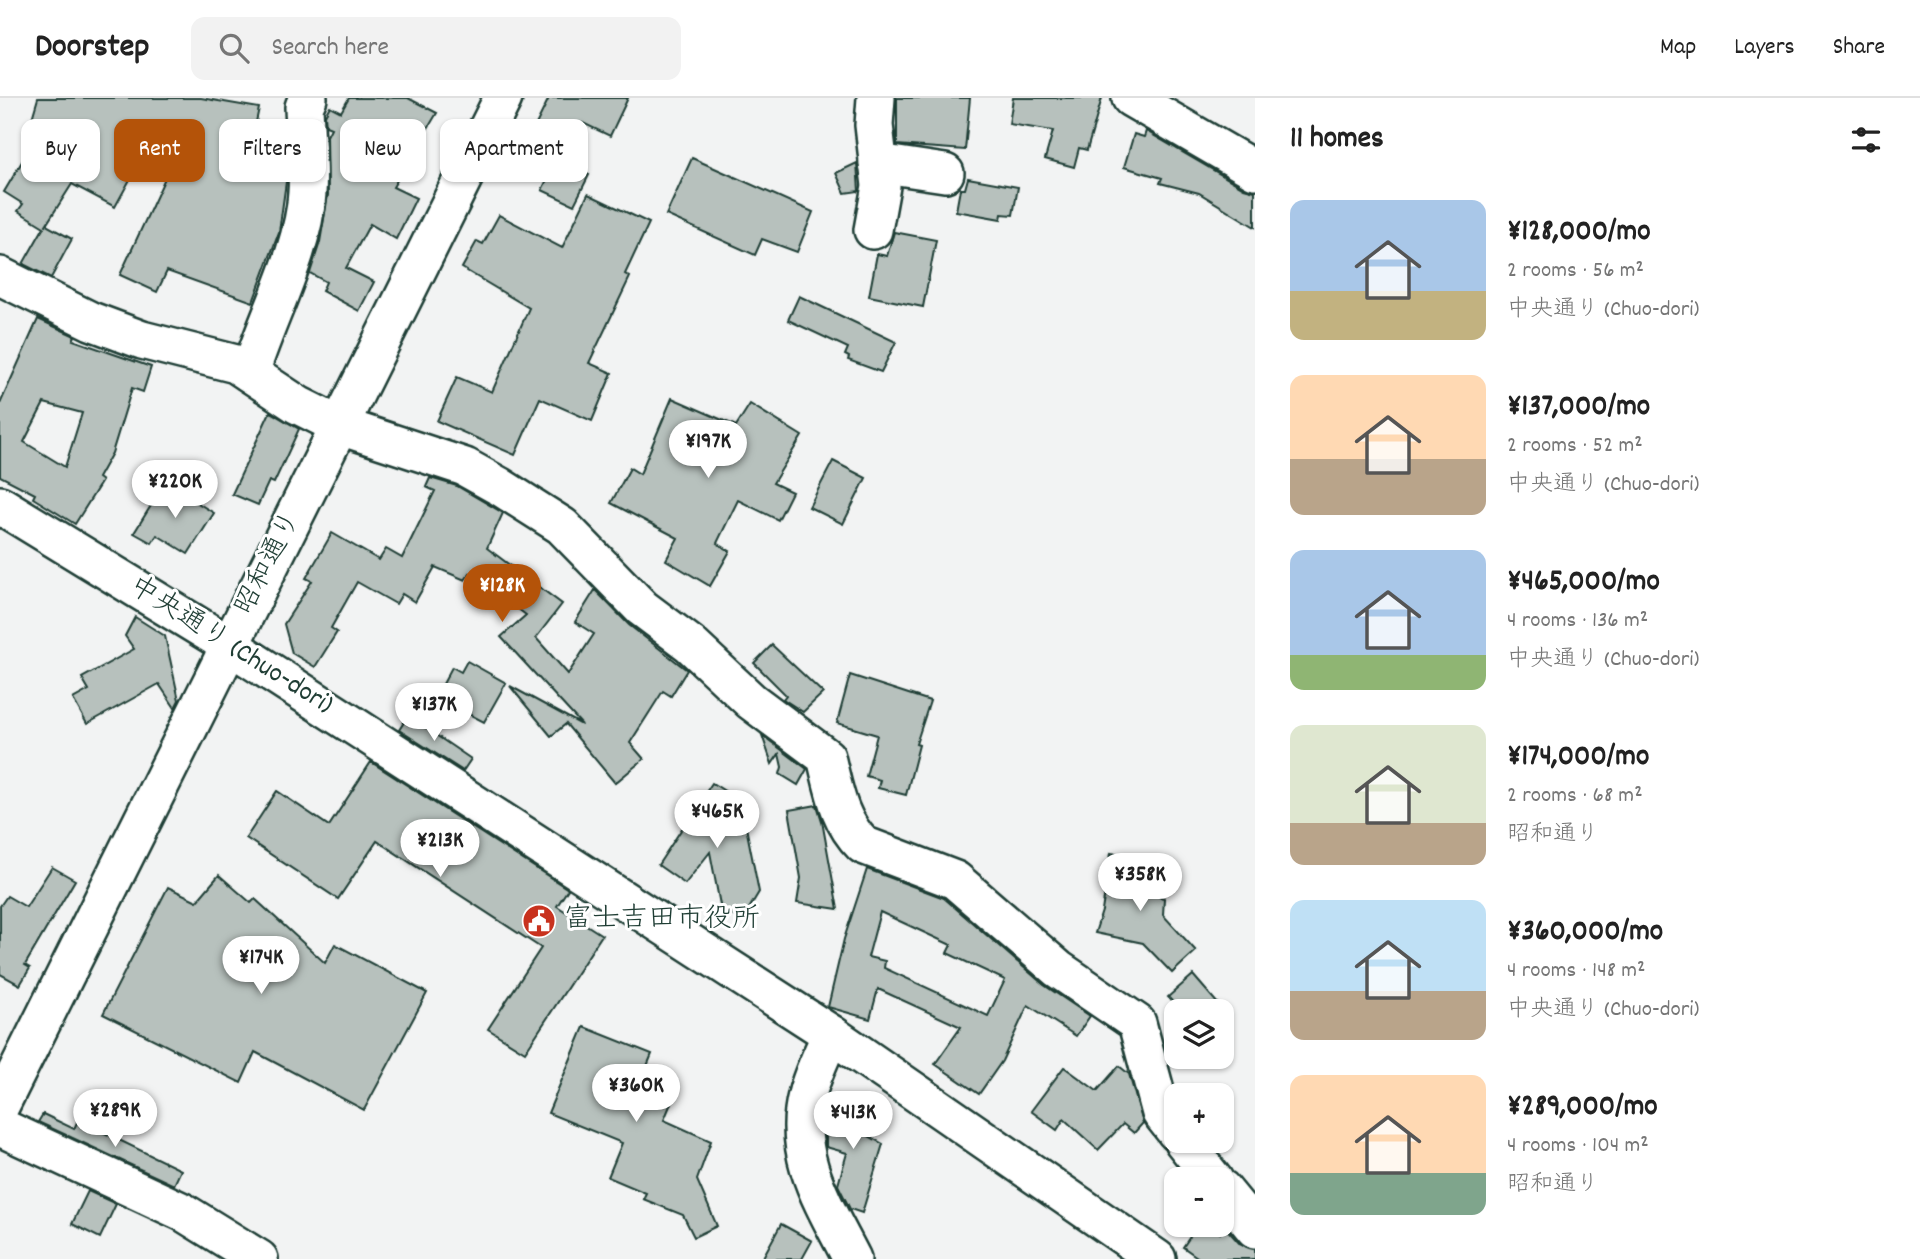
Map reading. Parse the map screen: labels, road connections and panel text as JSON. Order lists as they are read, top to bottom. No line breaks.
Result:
{"streets":{"street":["昭和通り","中央通り (Chuo-dori)"]},"crossings":[["昭和通り","中央通り (Chuo-dori)"]],"places":{"public building":["富士吉田市役所"]},"page":{"header":"Doorstep","search":"Search here","nav":["Map","Layers","Share"],"heading":"11 homes","chip":["Buy","Rent","Filters","New","Apartment"],"list":[{"name":"¥128,000/mo","note":"2 rooms · 56 m² · 中央通り (Chuo-dori)"},{"name":"¥137,000/mo","note":"2 rooms · 52 m² · 中央通り (Chuo-dori)"},{"name":"¥465,000/mo","note":"4 rooms · 136 m² · 中央通り (Chuo-dori)"},{"name":"¥174,000/mo","note":"2 rooms · 68 m² · 昭和通り"},{"name":"¥360,000/mo","note":"4 rooms · 148 m² · 中央通り (Chuo-dori)"},{"name":"¥289,000/mo","note":"4 rooms · 104 m² · 昭和通り"}],"price":["¥197K","¥220K","¥128K","¥137K","¥465K","¥213K","¥358K","¥174K","¥360K","¥289K","¥413K"],"map_buttons":["+","−"]}}
